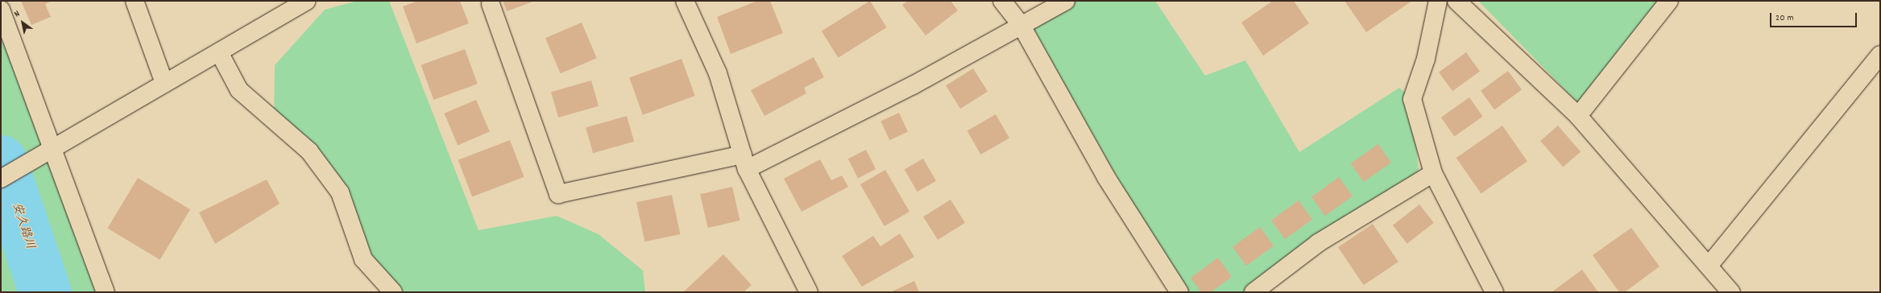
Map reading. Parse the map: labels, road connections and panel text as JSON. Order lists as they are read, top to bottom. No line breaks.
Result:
{"water":["安久路川"],"scale_bar":"20 m","north":"top left"}
